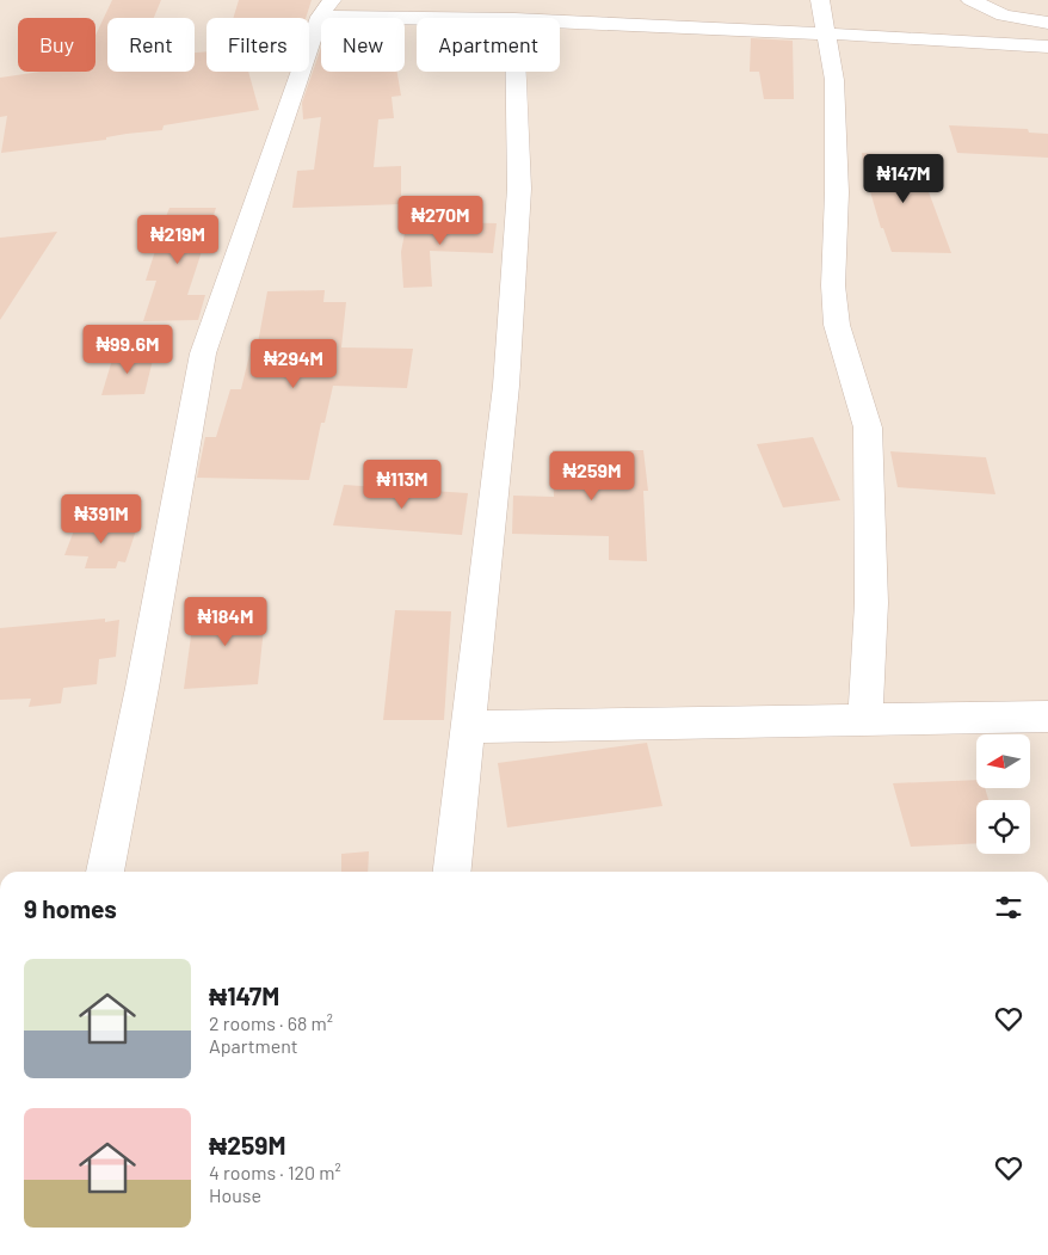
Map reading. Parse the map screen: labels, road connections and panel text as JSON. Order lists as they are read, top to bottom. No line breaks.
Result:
{"north":"left","page":{"chip":["Buy","Rent","Filters","New","Apartment"],"price":["₦147M","₦270M","₦219M","₦99.6M","₦294M","₦259M","₦113M","₦391M","₦184M"],"heading":"9 homes","list":[{"name":"₦147M","note":"2 rooms · 68 m² · Apartment"},{"name":"₦259M","note":"4 rooms · 120 m² · House"}]}}
